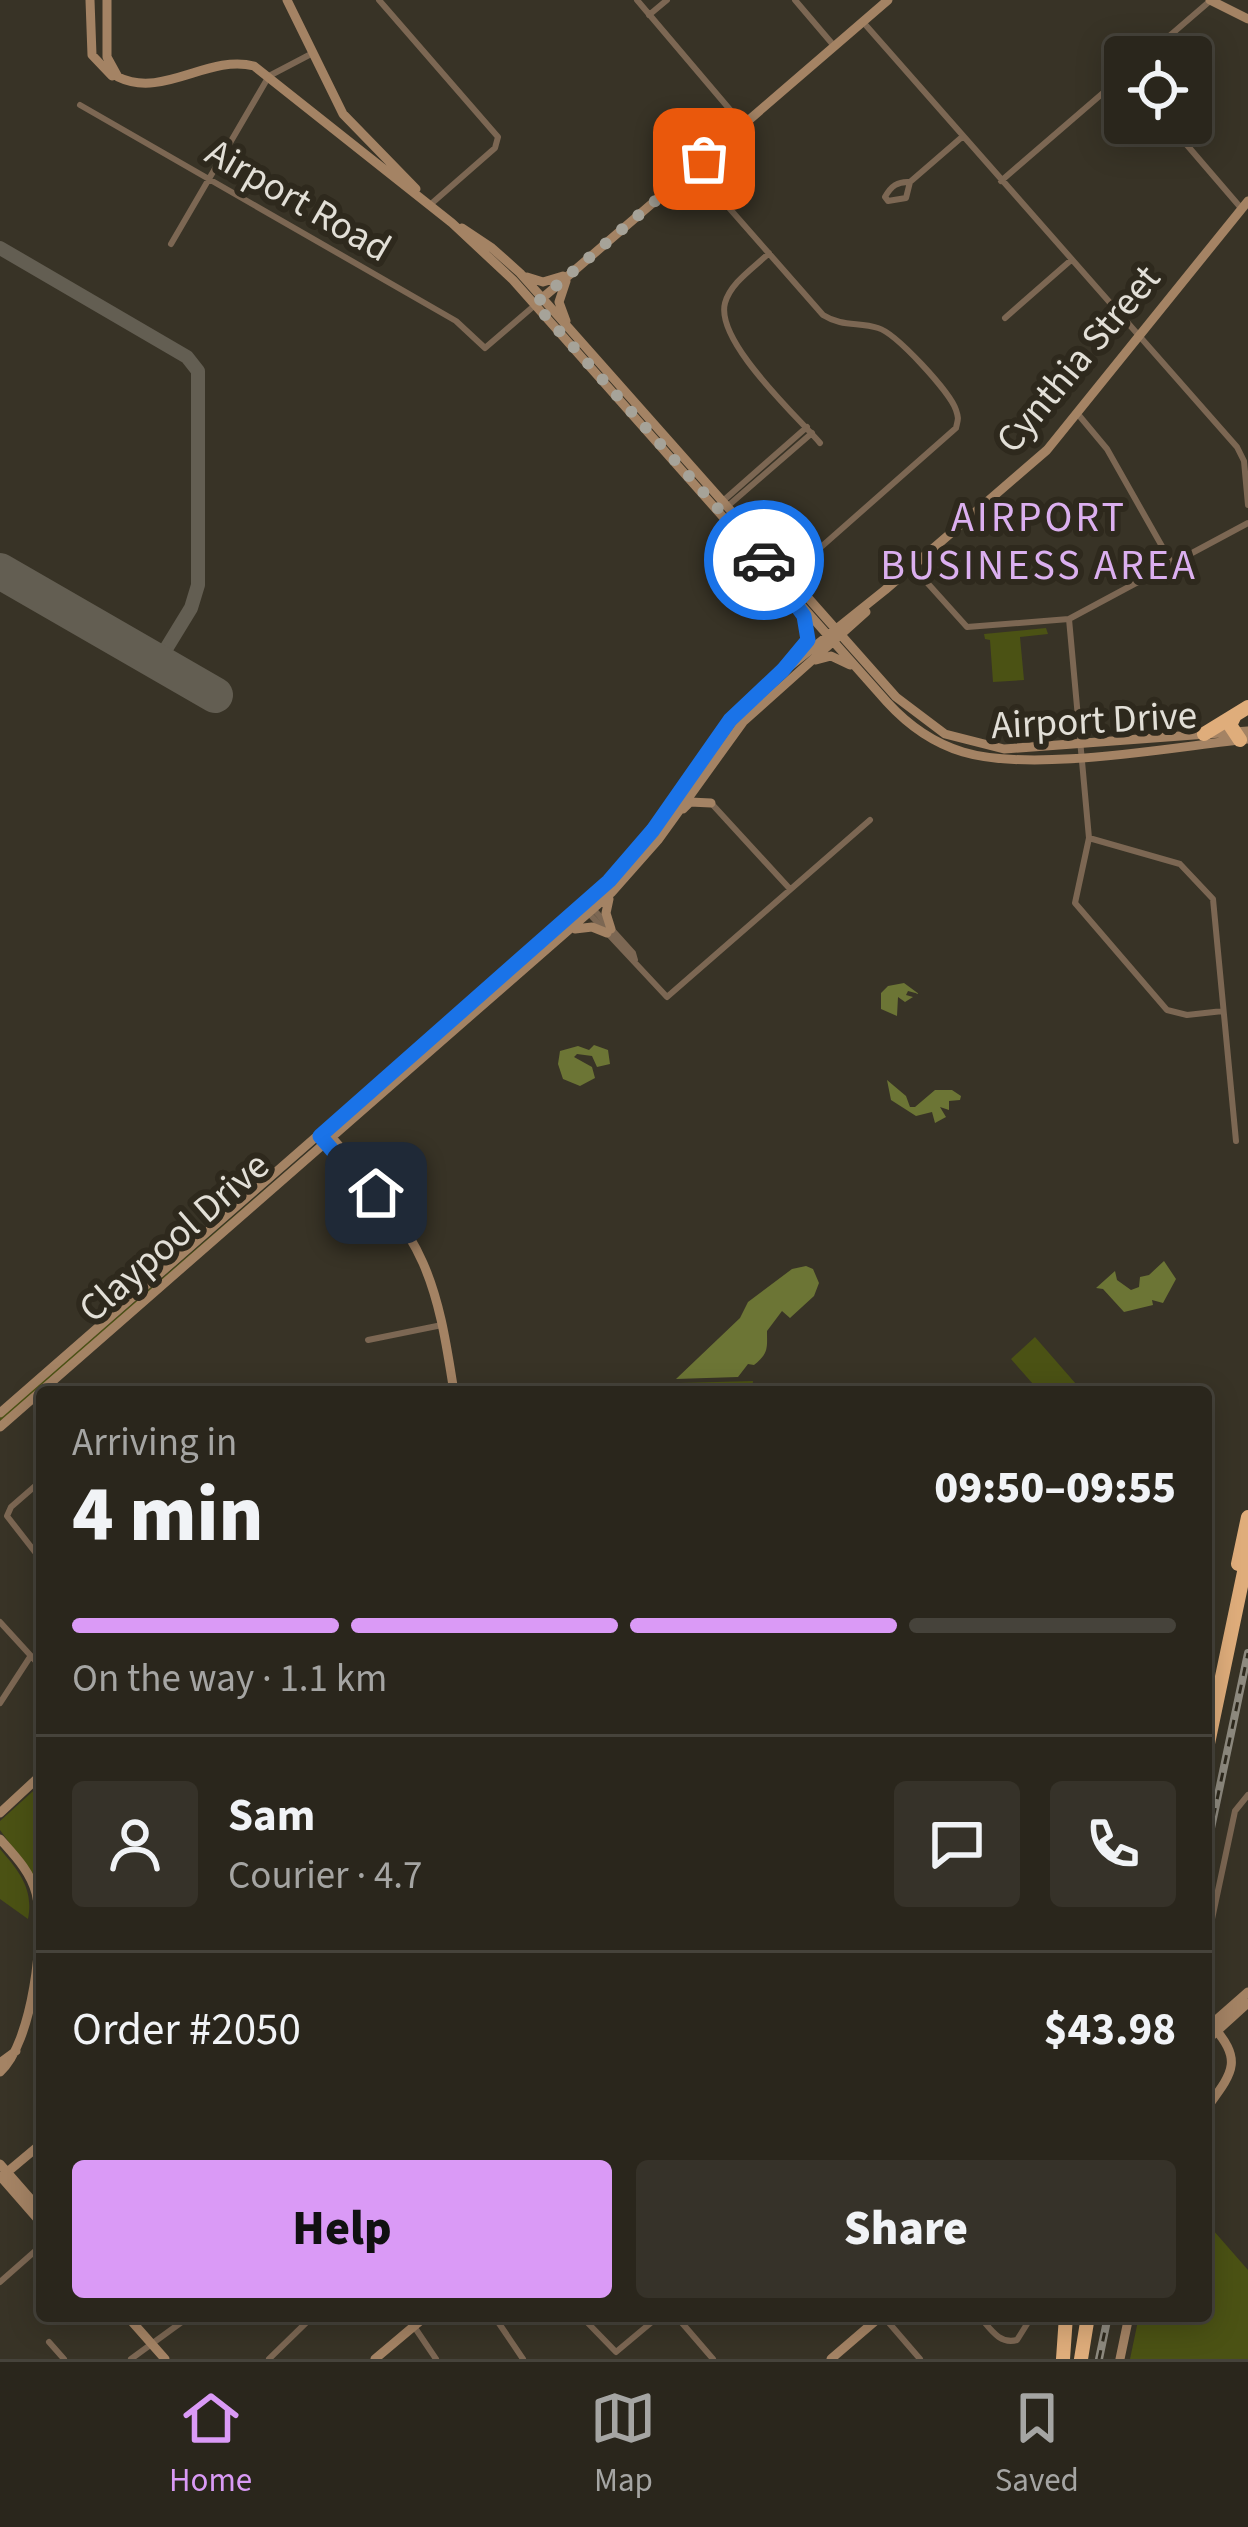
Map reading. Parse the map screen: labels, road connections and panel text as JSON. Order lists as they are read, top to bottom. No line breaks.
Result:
{"streets":{"main road":["Cynthia Street","Airport Drive","Claypool Drive"],"street":["Airport Road"]},"crossings":[["Airport Road","Airport Drive"],["Cynthia Street","Airport Drive"],["Cynthia Street","Claypool Drive"],["Airport Drive","Claypool Drive"]],"districts":["AIRPORT BUSINESS AREA"],"page":{"heading":["4 min","Arriving in","09:50–09:55"],"panel":["Sam","Courier · 4.7","Order #2050","$43.98"],"bar":"On the way · 1.1 km","buttons":["Help","Share"],"tabs":["Home","Map","Saved"]}}
